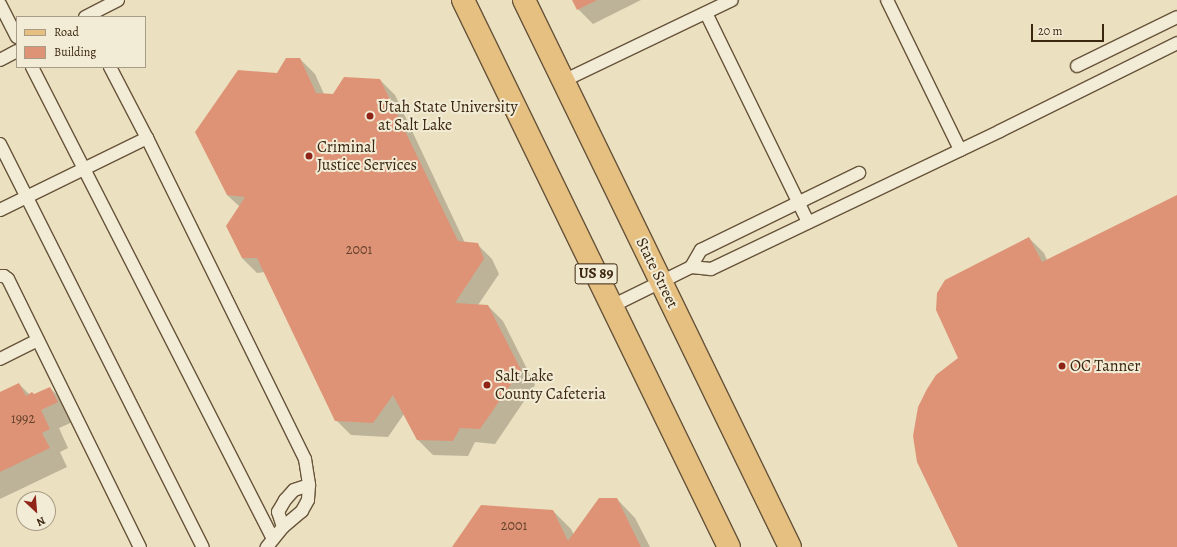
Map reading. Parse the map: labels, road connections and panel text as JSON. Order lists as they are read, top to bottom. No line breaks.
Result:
{"streets":{"main road":["State Street","US 89"]},"places":["Utah State University at Salt Lake","Criminal Justice Services","OC Tanner","Salt Lake County Cafeteria"],"house_numbers":["2001","1992","2001"],"legend":["Road","Building"],"scale_bar":"20 m","north":"bottom right"}
